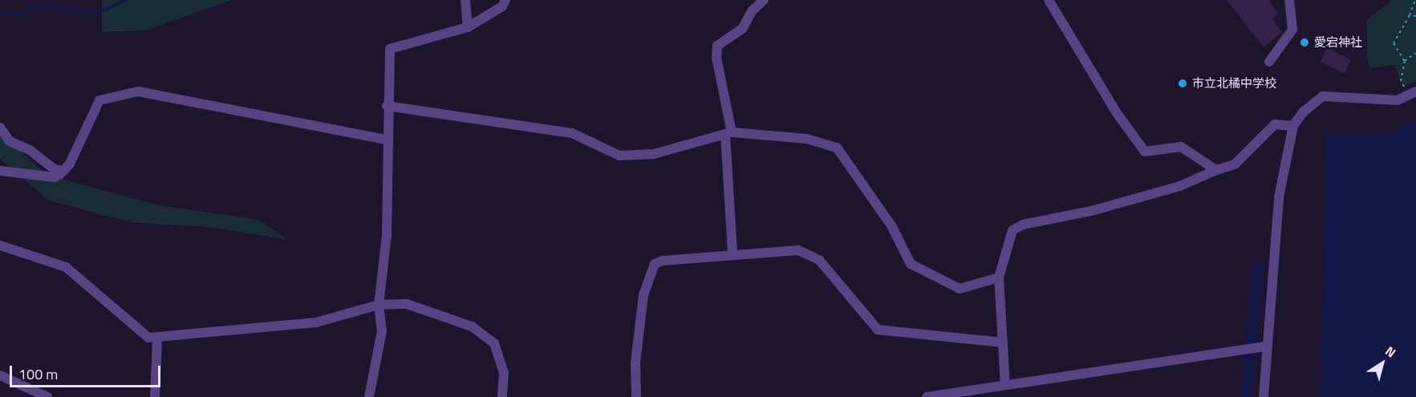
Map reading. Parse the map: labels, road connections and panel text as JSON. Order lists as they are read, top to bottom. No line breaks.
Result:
{"places":["愛宕神社","市立北橘中学校"],"scale_bar":"100 m","north":"top right"}
